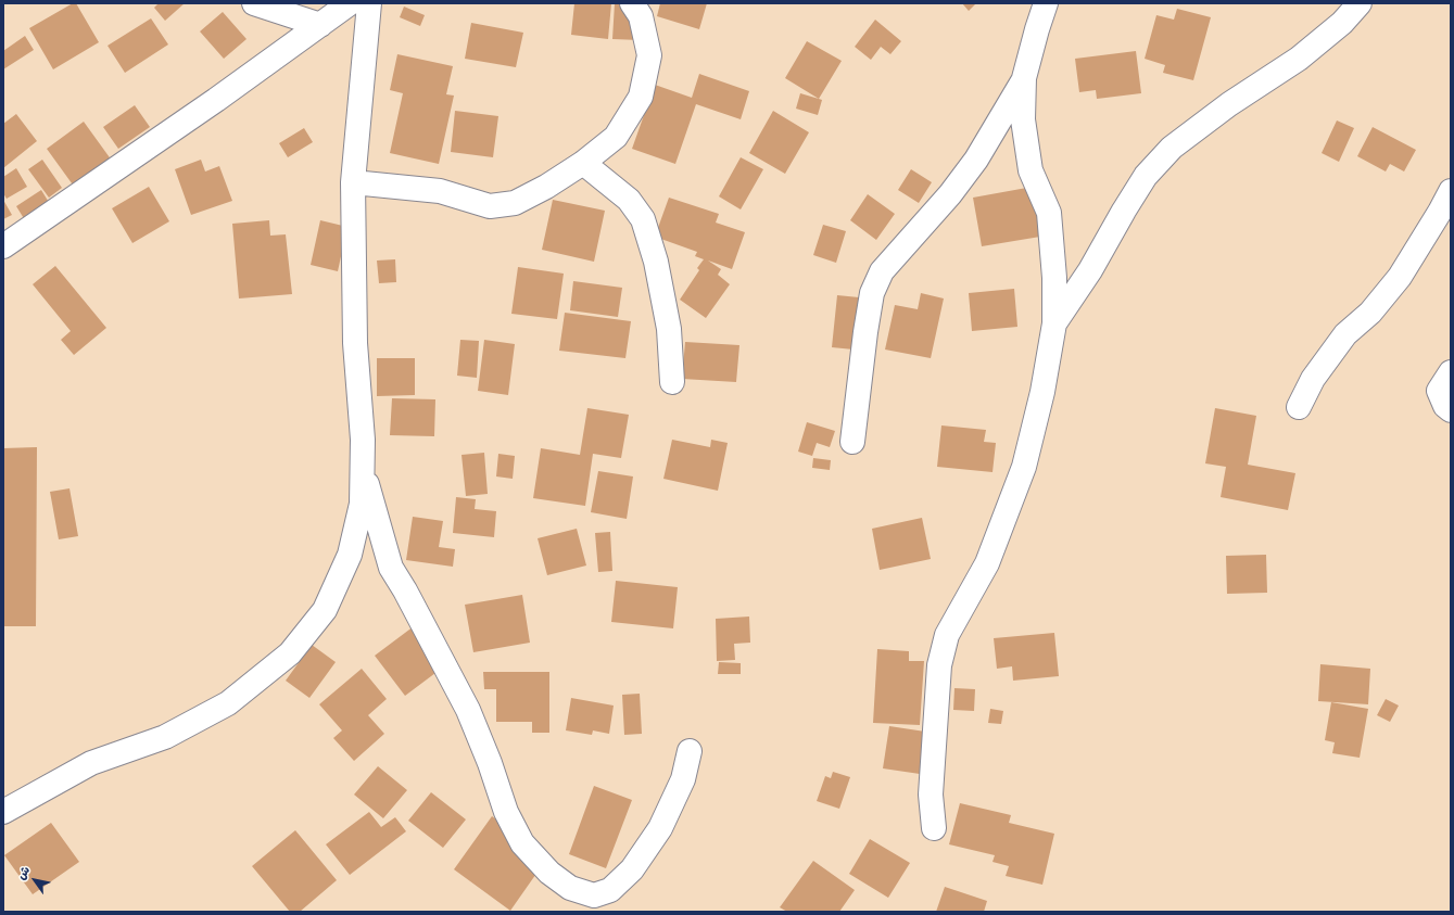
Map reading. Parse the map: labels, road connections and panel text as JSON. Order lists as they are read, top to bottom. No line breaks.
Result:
{"north":"top left"}
